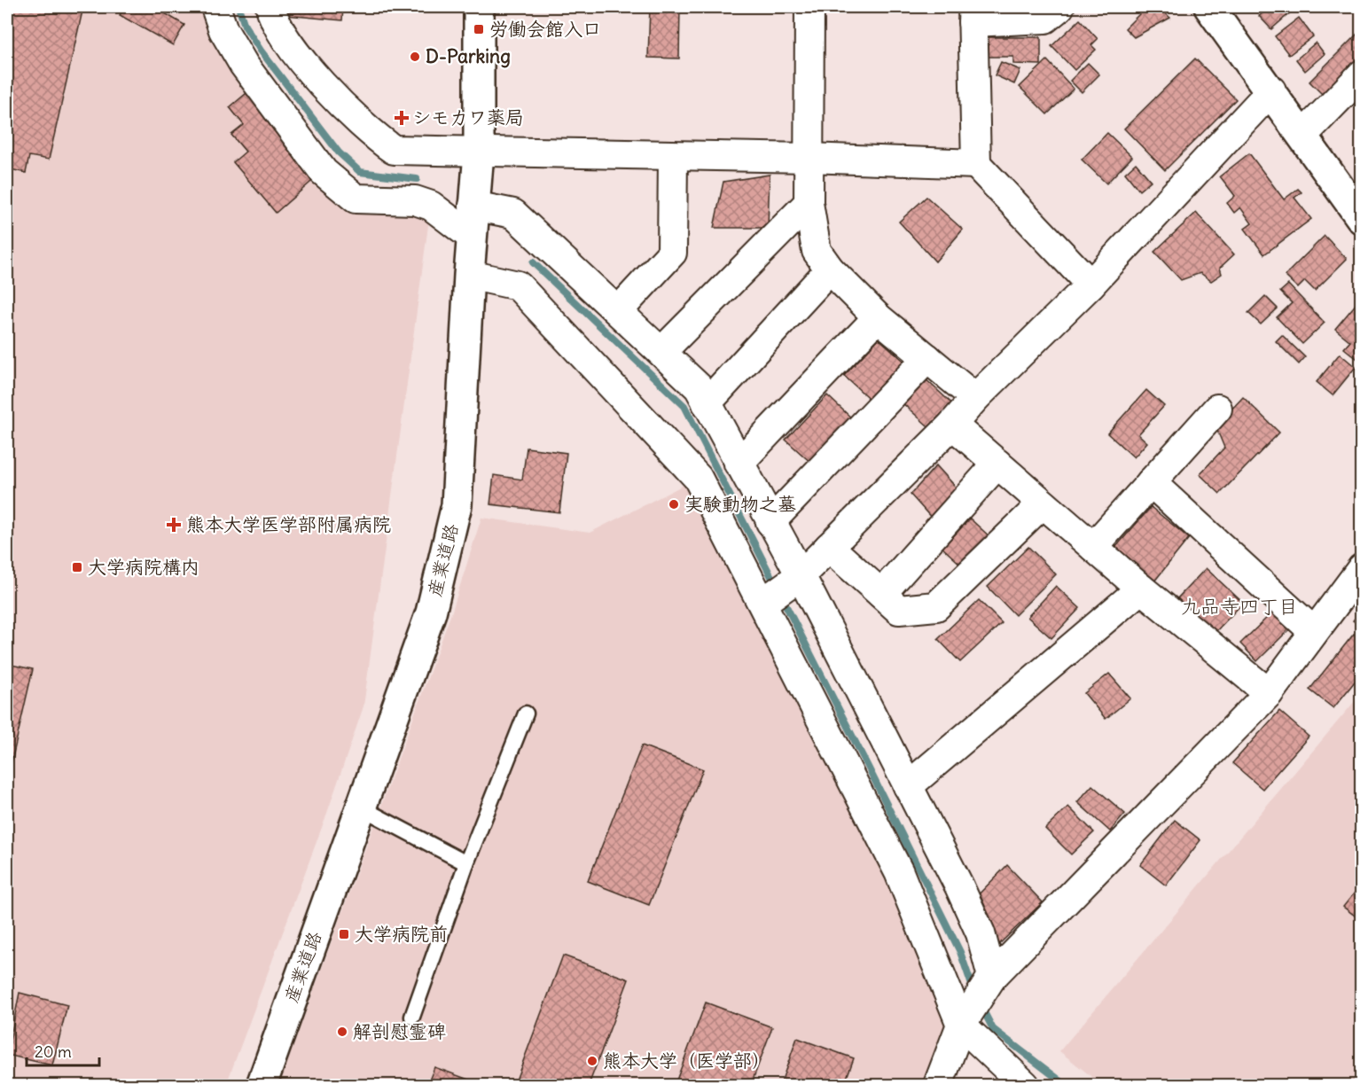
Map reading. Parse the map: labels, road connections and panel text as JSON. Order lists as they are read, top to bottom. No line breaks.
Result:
{"streets":{"street":["産業道路"]},"districts":["九品寺四丁目"],"places":{"transit":["労働会館入口","大学病院構内","大学病院前"],"other":["D-Parking","実験動物之墓","解剖慰霊碑","熊本大学（医学部）"],"health":["シモカワ薬局","熊本大学医学部附属病院"]},"scale_bar":"20 m"}
